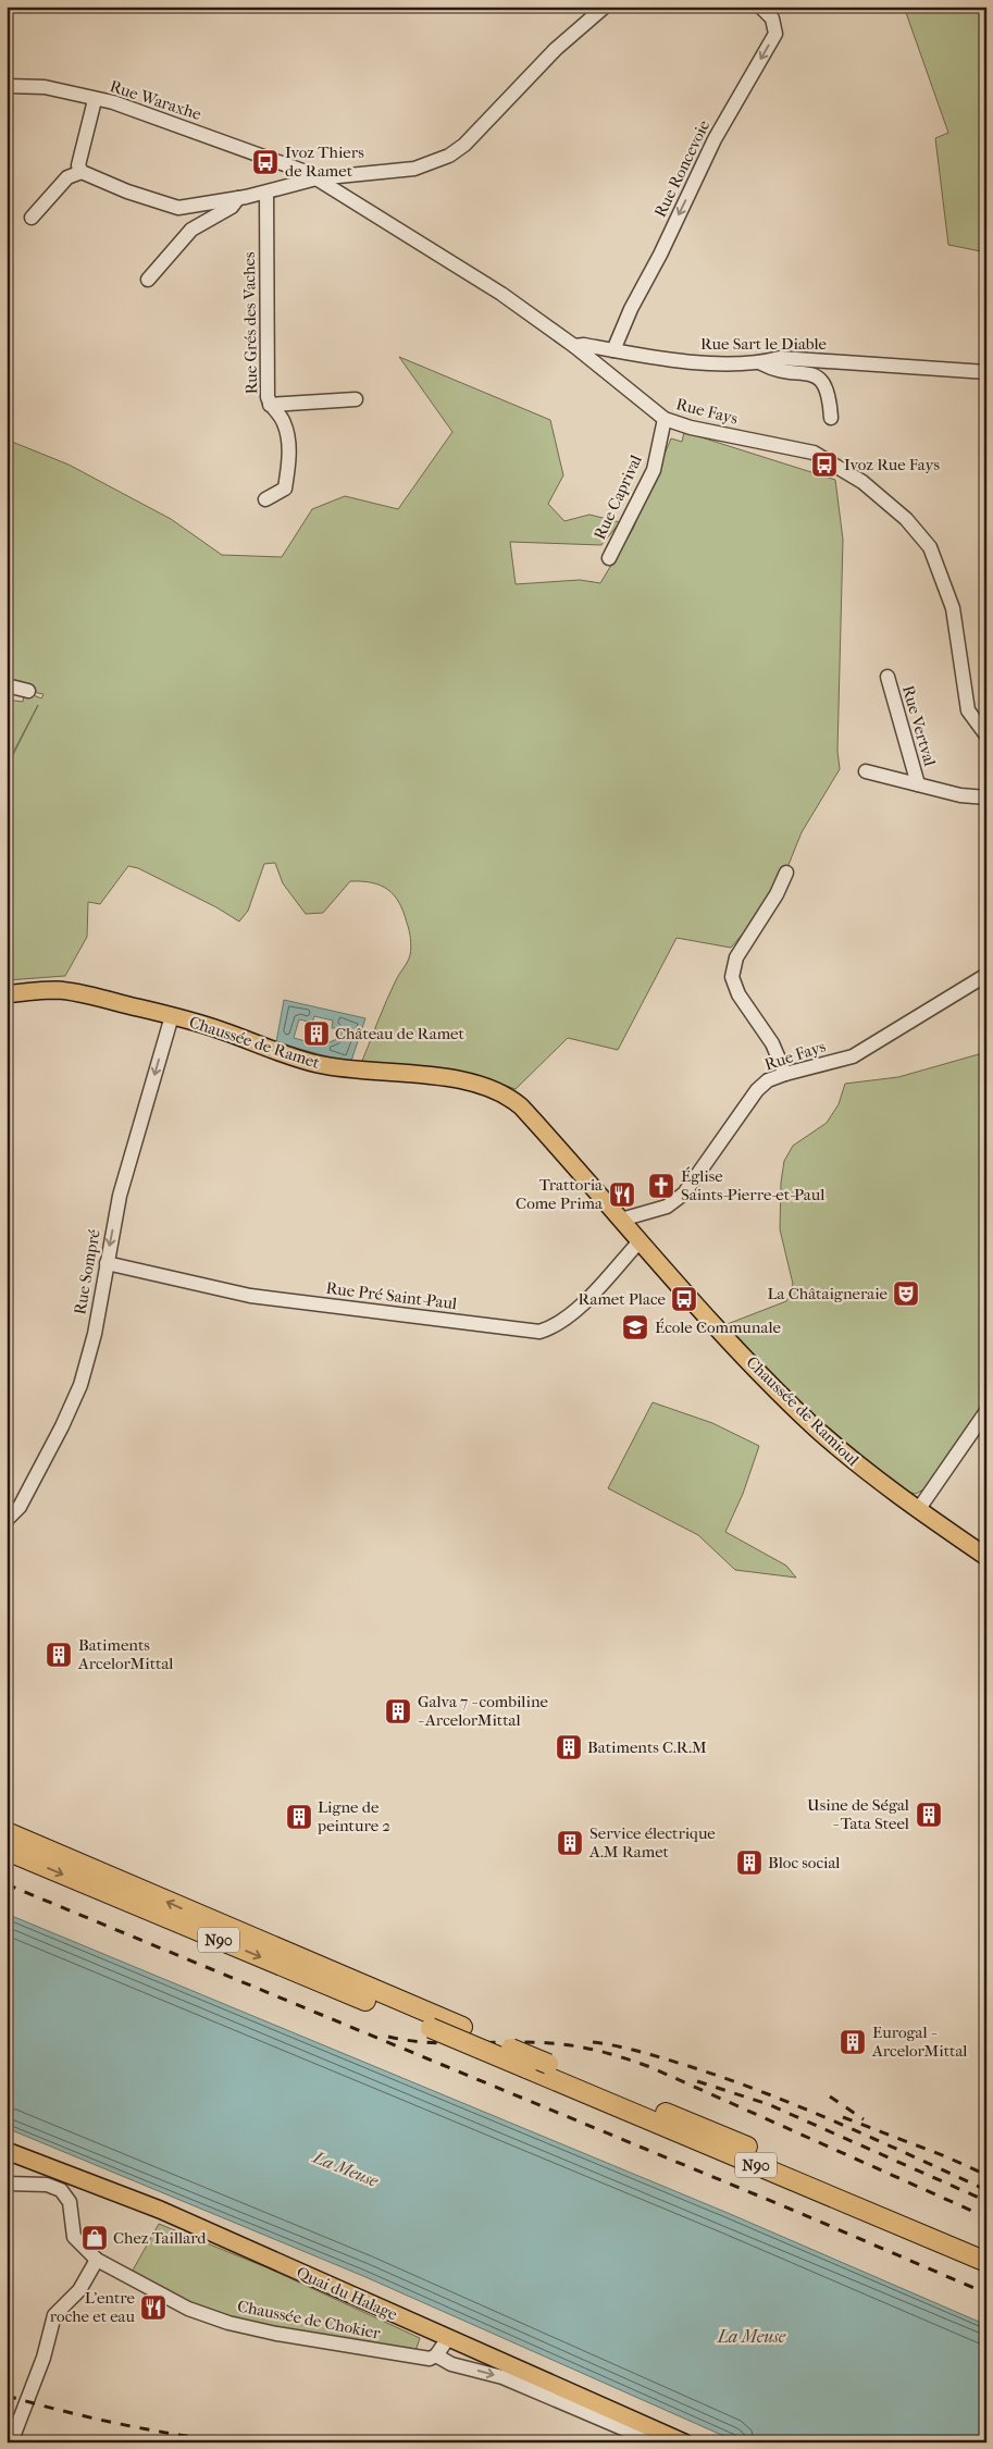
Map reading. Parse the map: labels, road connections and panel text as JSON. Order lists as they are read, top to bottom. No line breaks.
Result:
{"streets":{"highway":["N90"],"main road":["Chaussée de Ramet","Chaussée de Ramioul","Quai du Halage"],"street":["Rue Waraxhe","Rue Roncevoie","Rue Grés des Vaches","Rue Sart le Diable","Rue Fays","Rue Caprival","Rue Vertval","Rue Sompré","Rue Pré Saint-Paul","Chaussée de Chokier"]},"crossings":[["Rue Waraxhe","Rue Fays"],["Rue Roncevoie","Rue Sart le Diable"],["Rue Sart le Diable","Rue Fays"],["Rue Fays","Rue Caprival"],["Rue Fays","Chaussée de Ramet"],["Chaussée de Ramet","Rue Sompré"],["Rue Sompré","Rue Pré Saint-Paul"],["Rue Pré Saint-Paul","Chaussée de Ramioul"]],"one_way":["Rue Roncevoie","Rue Sompré"],"water":["La Meuse"],"places":{"bus stop":["Ivoz Thiers de Ramet","Ivoz Rue Fays","Ramet Place"],"building":["Château de Ramet","Batiments ArcelorMittal","Galva 7 - combiline - ArcelorMittal","Batiments C.R.M","Usine de Ségal - Tata Steel","Ligne de peinture 2","Service électrique A.M Ramet","Bloc social","Eurogal - ArcelorMittal"],"church":["Église Saints-Pierre-et-Paul"],"restaurant":["Trattoria Come Prima","L'entre roche et eau"],"theatre":["La Châtaigneraie"],"school or university":["École Communale"],"shop":["Chez Taillard"]}}
